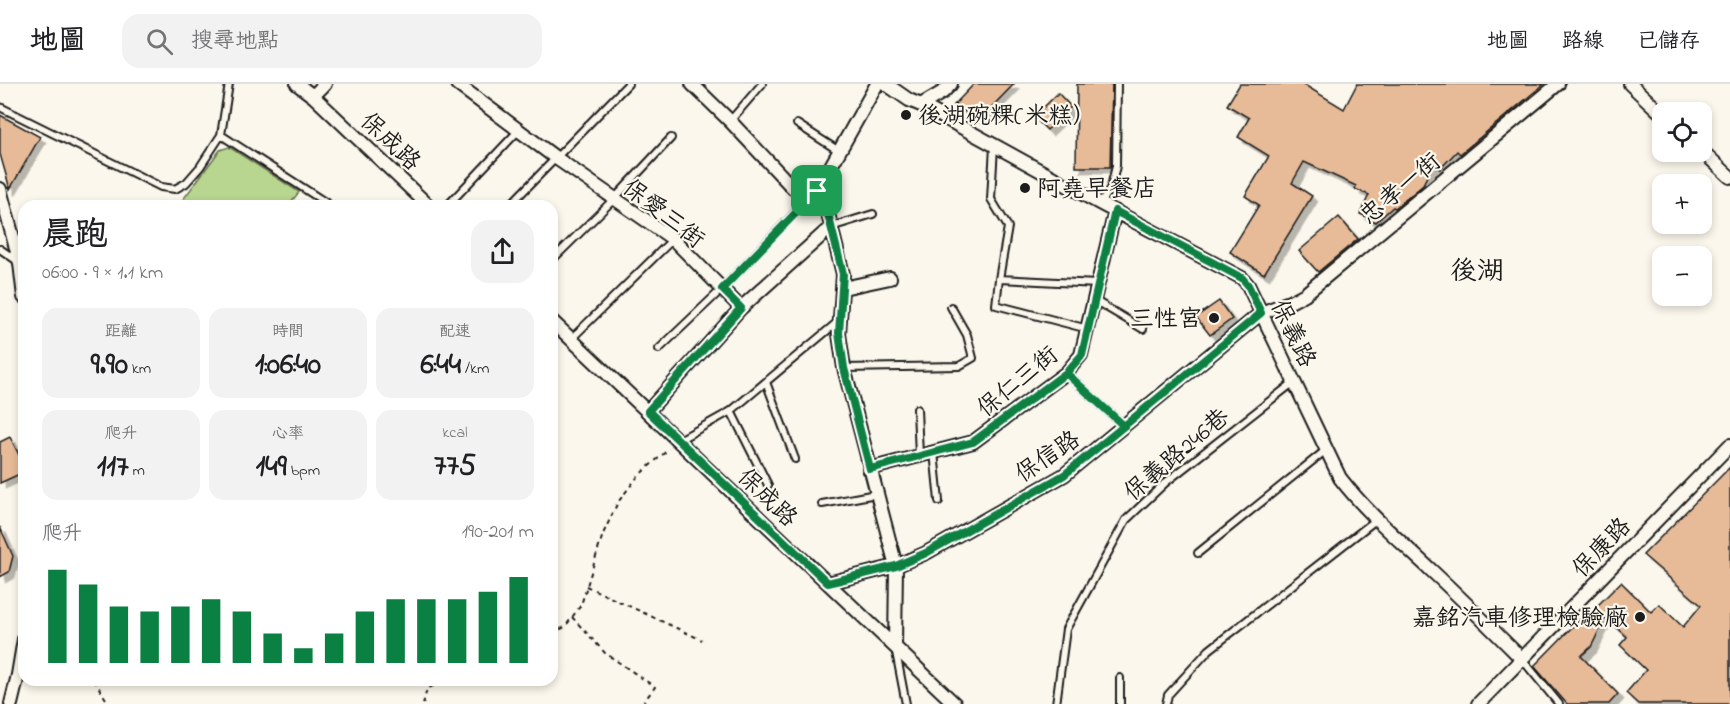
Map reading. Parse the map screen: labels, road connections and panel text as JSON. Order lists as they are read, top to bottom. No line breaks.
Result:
{"streets":{"street":["保成路","忠孝一街","保愛三街","保義路","保仁三街","保信路","保康路"],"lane":["保義路246巷"]},"crossings":[["保成路","保信路"],["忠孝一街","保義路"],["忠孝一街","保信路"],["保義路","保仁三街"],["保義路","保義路246巷"],["保義路","保信路"],["保義路","保康路"]],"districts":["後湖"],"places":["後湖碗粿(米糕）","阿堯早餐店","三性宮","嘉銘汽車修理檢驗廠"],"page":{"header":"地圖","search":"搜尋地點","nav":["地圖","路線","已儲存"],"map_buttons":["+","−"],"heading":["晨跑","06:00 · 9 × 1.1 km"],"stats":[["距離","9.90 km"],["時間","1:06:40"],["配速","6:44 /km"],["爬升","117 m"],["心率","149 bpm"],["kcal","775"]],"chart":["爬升","190–201 m"]}}
